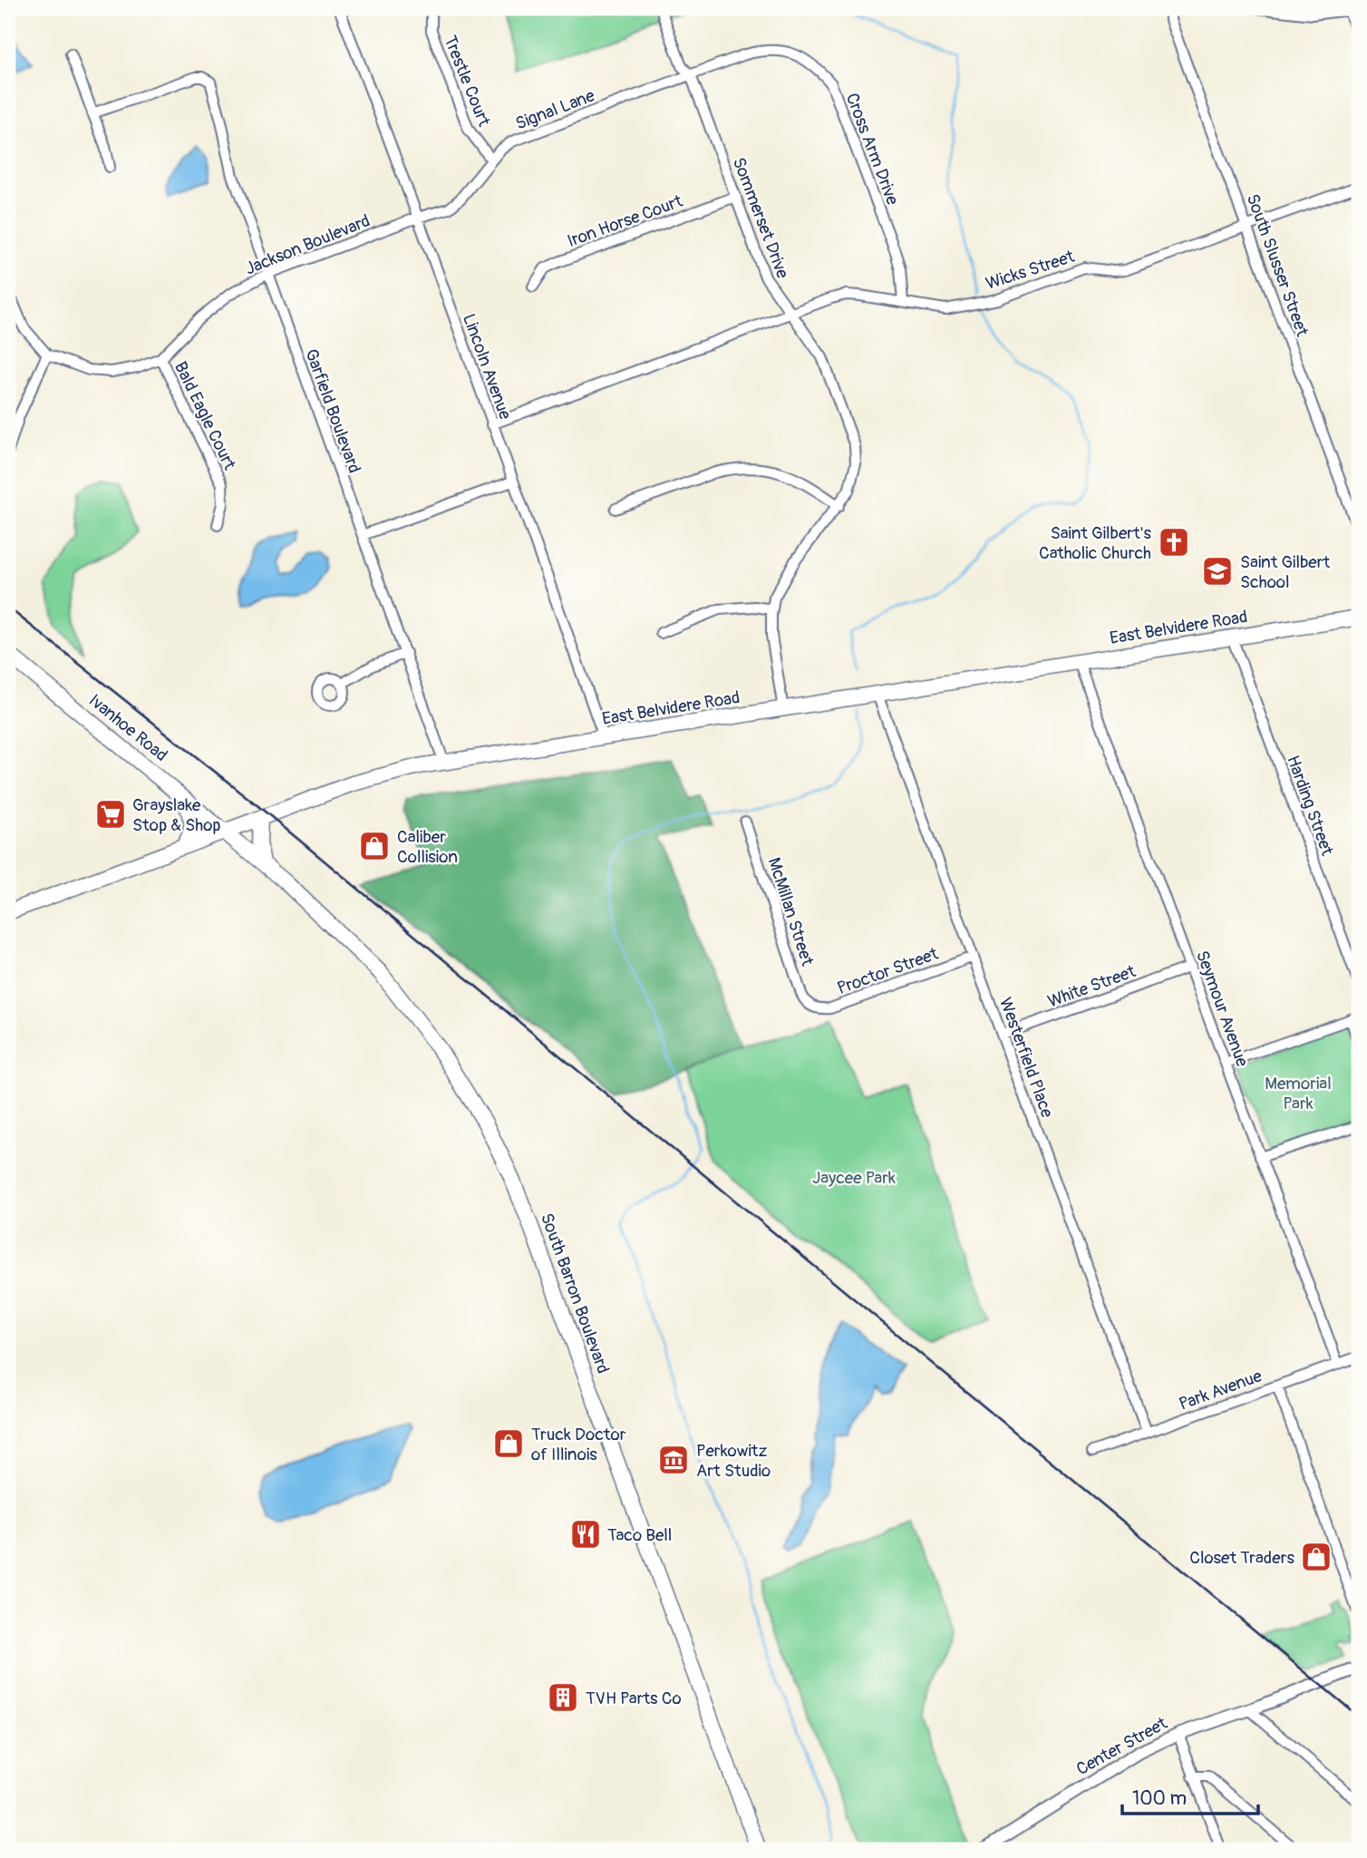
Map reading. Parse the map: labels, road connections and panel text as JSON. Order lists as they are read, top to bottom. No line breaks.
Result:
{"streets":{"main road":["East Belvidere Road","Ivanhoe Road","South Barron Boulevard"],"street":["Trestle Court","Signal Lane","Cross Arm Drive","Sommerset Drive","Iron Horse Court","Jackson Boulevard","South Slusser Street","Wicks Street","Lincoln Avenue","Garfield Boulevard","Bald Eagle Court","Harding Street","McMillan Street","Proctor Street","White Street","Seymour Avenue","Westerfield Place","Park Avenue","Center Street"]},"crossings":[["Trestle Court","Signal Lane"],["Signal Lane","Cross Arm Drive"],["Signal Lane","Sommerset Drive"],["Signal Lane","Jackson Boulevard"],["Signal Lane","Lincoln Avenue"],["Cross Arm Drive","Sommerset Drive"],["Cross Arm Drive","Wicks Street"],["Sommerset Drive","Iron Horse Court"],["Sommerset Drive","Wicks Street"],["Sommerset Drive","East Belvidere Road"],["Jackson Boulevard","Lincoln Avenue"],["Jackson Boulevard","Garfield Boulevard"],["Jackson Boulevard","Bald Eagle Court"],["South Slusser Street","Wicks Street"],["Wicks Street","Lincoln Avenue"],["Lincoln Avenue","East Belvidere Road"],["Garfield Boulevard","East Belvidere Road"],["East Belvidere Road","Ivanhoe Road"],["East Belvidere Road","Harding Street"],["East Belvidere Road","Seymour Avenue"],["East Belvidere Road","Westerfield Place"],["East Belvidere Road","South Barron Boulevard"],["Ivanhoe Road","South Barron Boulevard"],["McMillan Street","Proctor Street"],["Proctor Street","Westerfield Place"],["White Street","Seymour Avenue"],["White Street","Westerfield Place"],["Seymour Avenue","Park Avenue"],["Westerfield Place","Park Avenue"]],"parks":["Memorial Park","Jaycee Park"],"places":{"church":["Saint Gilbert's Catholic Church"],"school or university":["Saint Gilbert School"],"supermarket":["Grayslake Stop & Shop"],"shop":["Caliber Collision","Truck Doctor of Illinois","Closet Traders"],"museum":["Perkowitz Art Studio"],"restaurant":["Taco Bell"],"building":["TVH Parts Co"]},"scale_bar":"100 m"}
